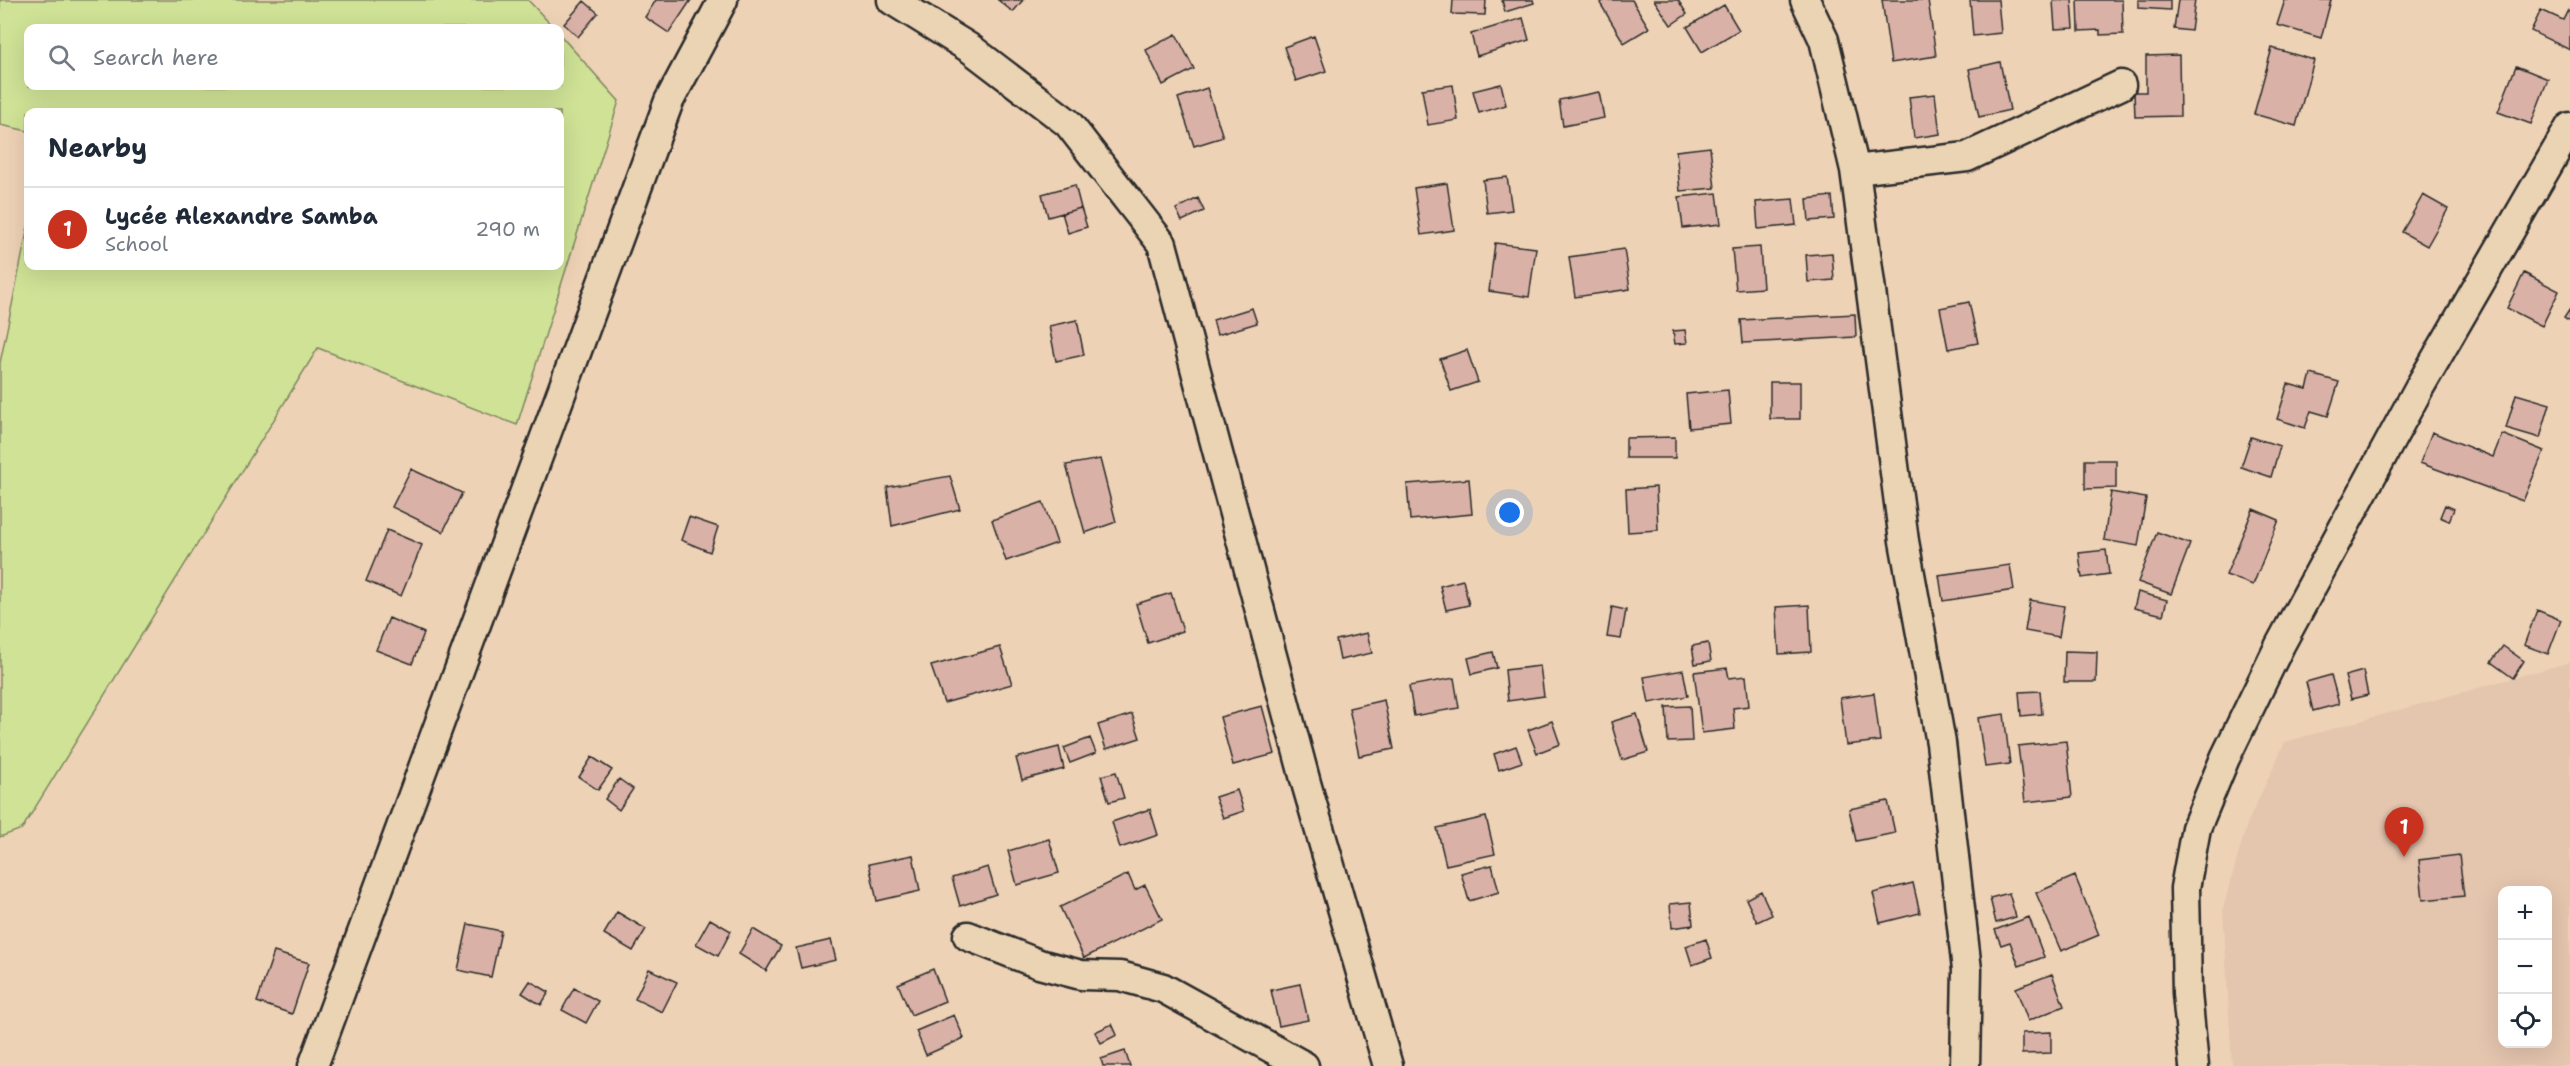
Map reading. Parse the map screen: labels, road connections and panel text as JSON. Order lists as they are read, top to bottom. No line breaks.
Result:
{"page":{"search":"Search here","heading":"Nearby","list":[{"mark":"1","name":"Lycée Alexandre Samba","note":"School","value":"290 m"}],"pins":"1","map_buttons":["+","−"]}}
